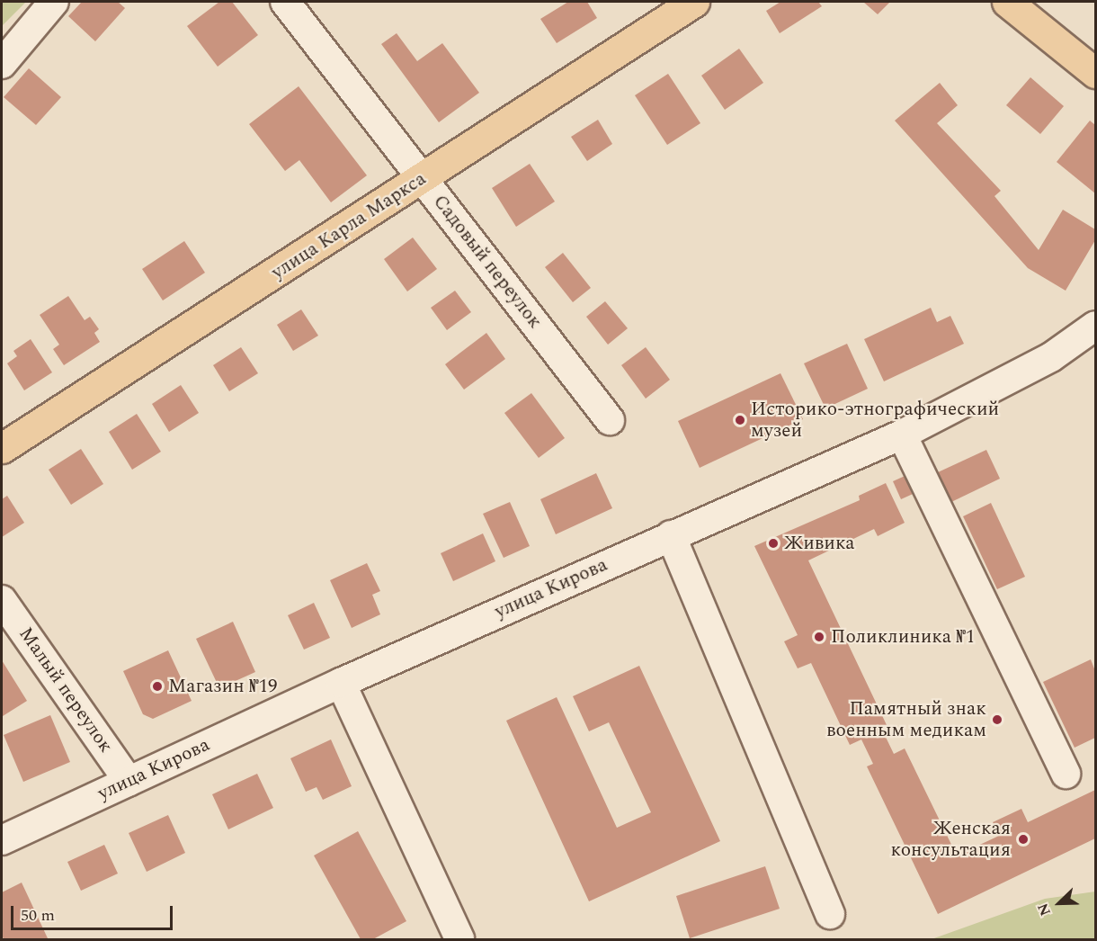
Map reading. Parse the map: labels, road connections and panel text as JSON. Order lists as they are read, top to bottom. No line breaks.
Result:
{"streets":{"main road":["улица Карла Маркса"],"street":["Садовый переулок","улица Кирова","Малый переулок"]},"crossings":[["улица Карла Маркса","Садовый переулок"],["улица Кирова","Малый переулок"]],"places":["Историко-этнографический музей","Живика","Поликлиника №1","Магазин №19","Памятный знак военным медикам","Женская консультация"],"scale_bar":"50 m","north":"bottom left"}
